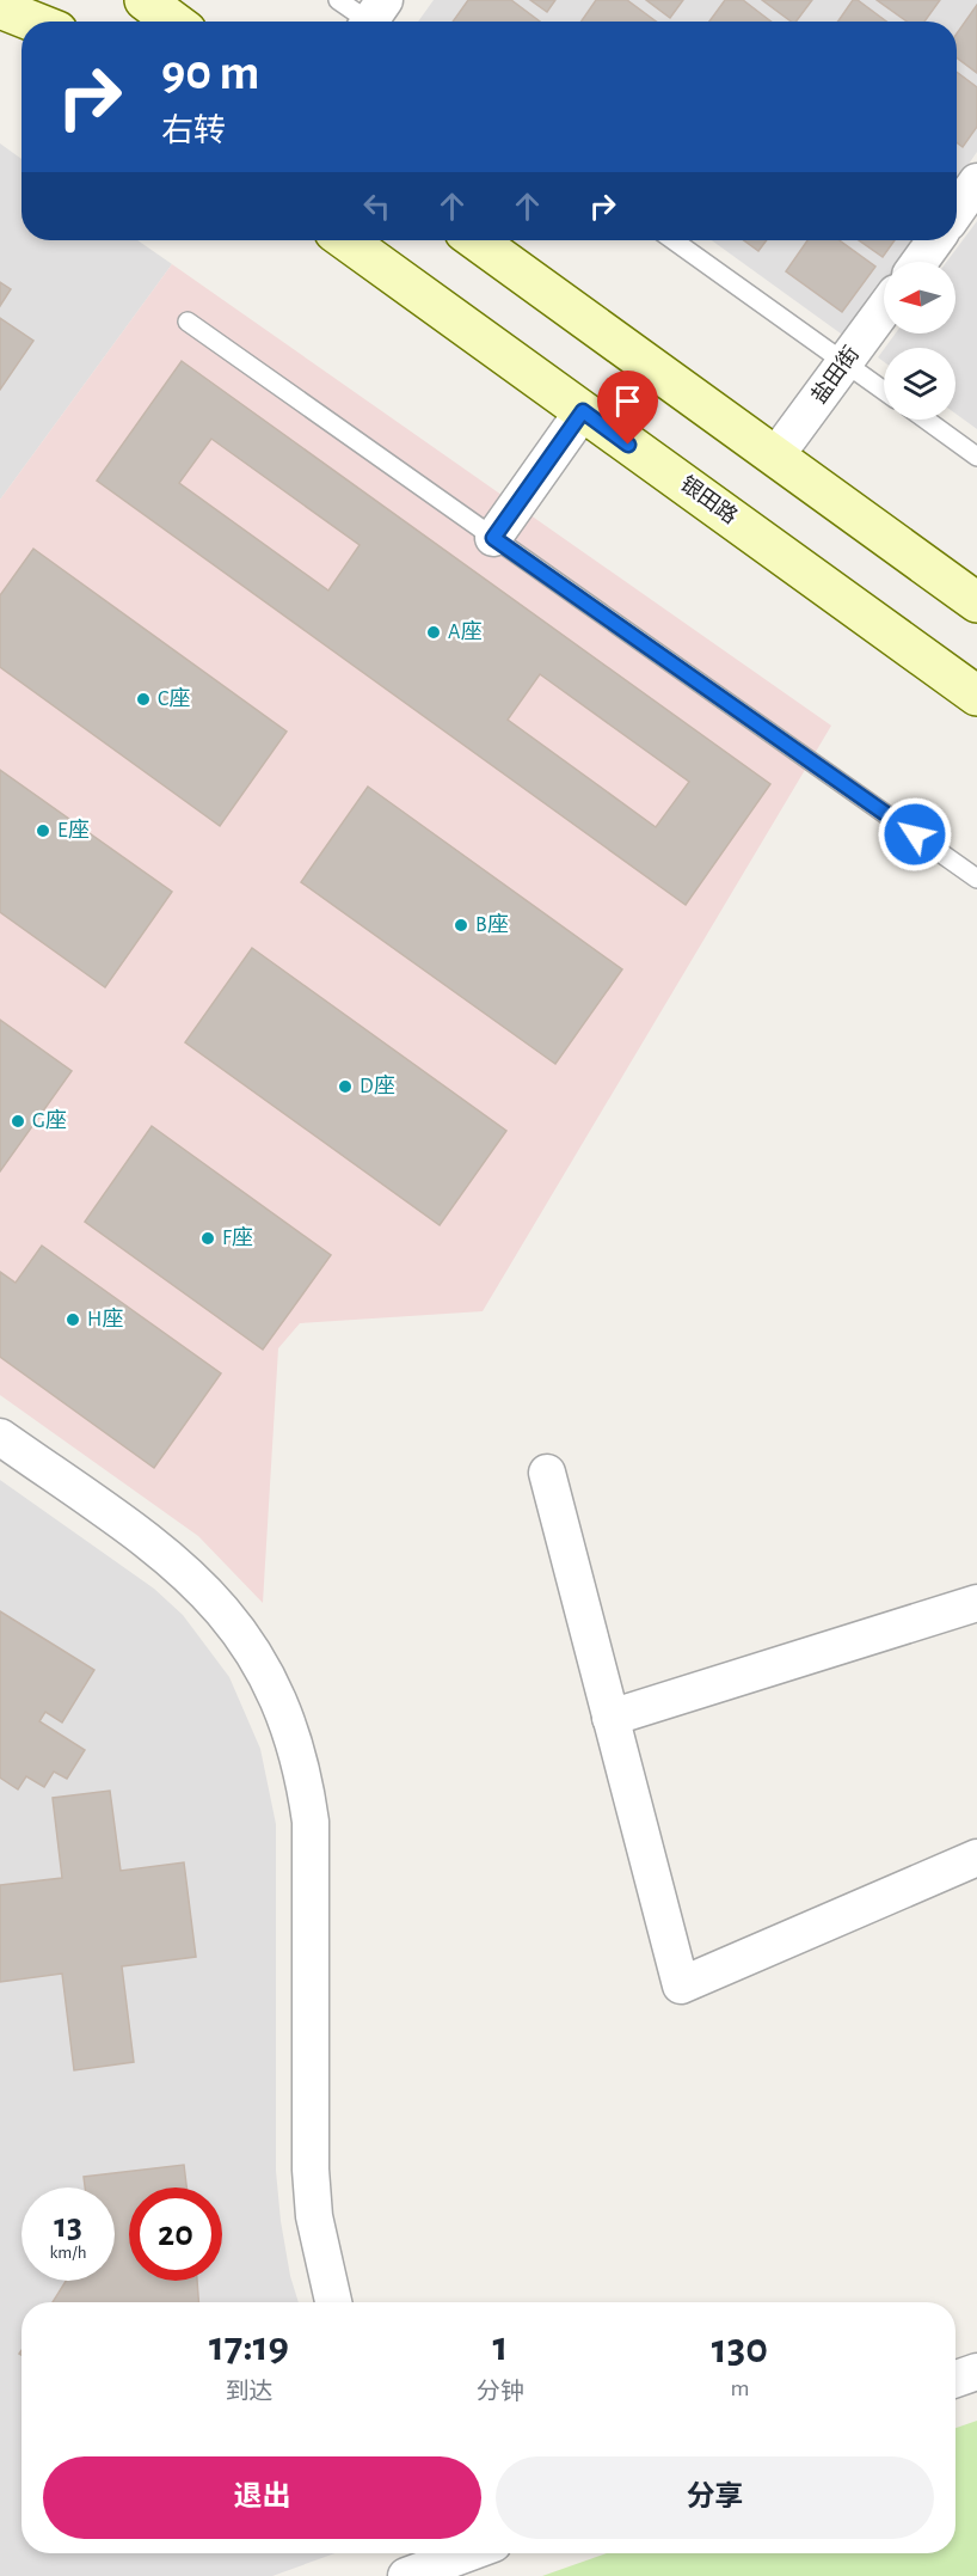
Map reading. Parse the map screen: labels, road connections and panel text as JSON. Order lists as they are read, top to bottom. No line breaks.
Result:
{"streets":{"street":["盐田街","银田路"]},"places":["A座","C座","E座","B座","D座","G座","F座","H座"],"north":"left","page":{"turn":["90 m","右转"],"speed":"13 km/h","limit":"20","eta":["17:19","到达","1","分钟","130","m"],"buttons":["退出","分享"]}}
